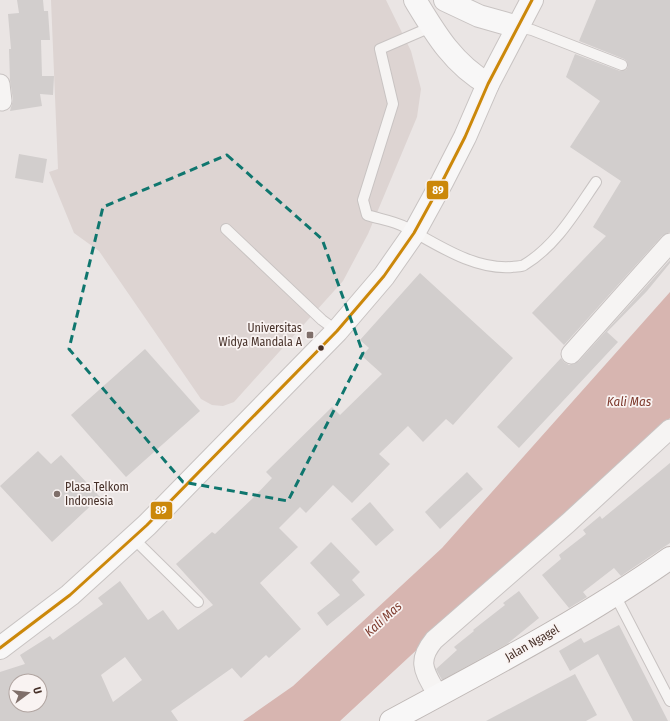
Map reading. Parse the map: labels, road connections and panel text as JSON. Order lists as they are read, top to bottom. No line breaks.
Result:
{"streets":{"main road":["Jalan Ngagel"]},"water":["Kali Mas"],"places":{"transit":["Universitas Widya Mandala A"],"other":["Plasa Telkom Indonesia"]},"lines":["transit line 89"],"north":"right"}
